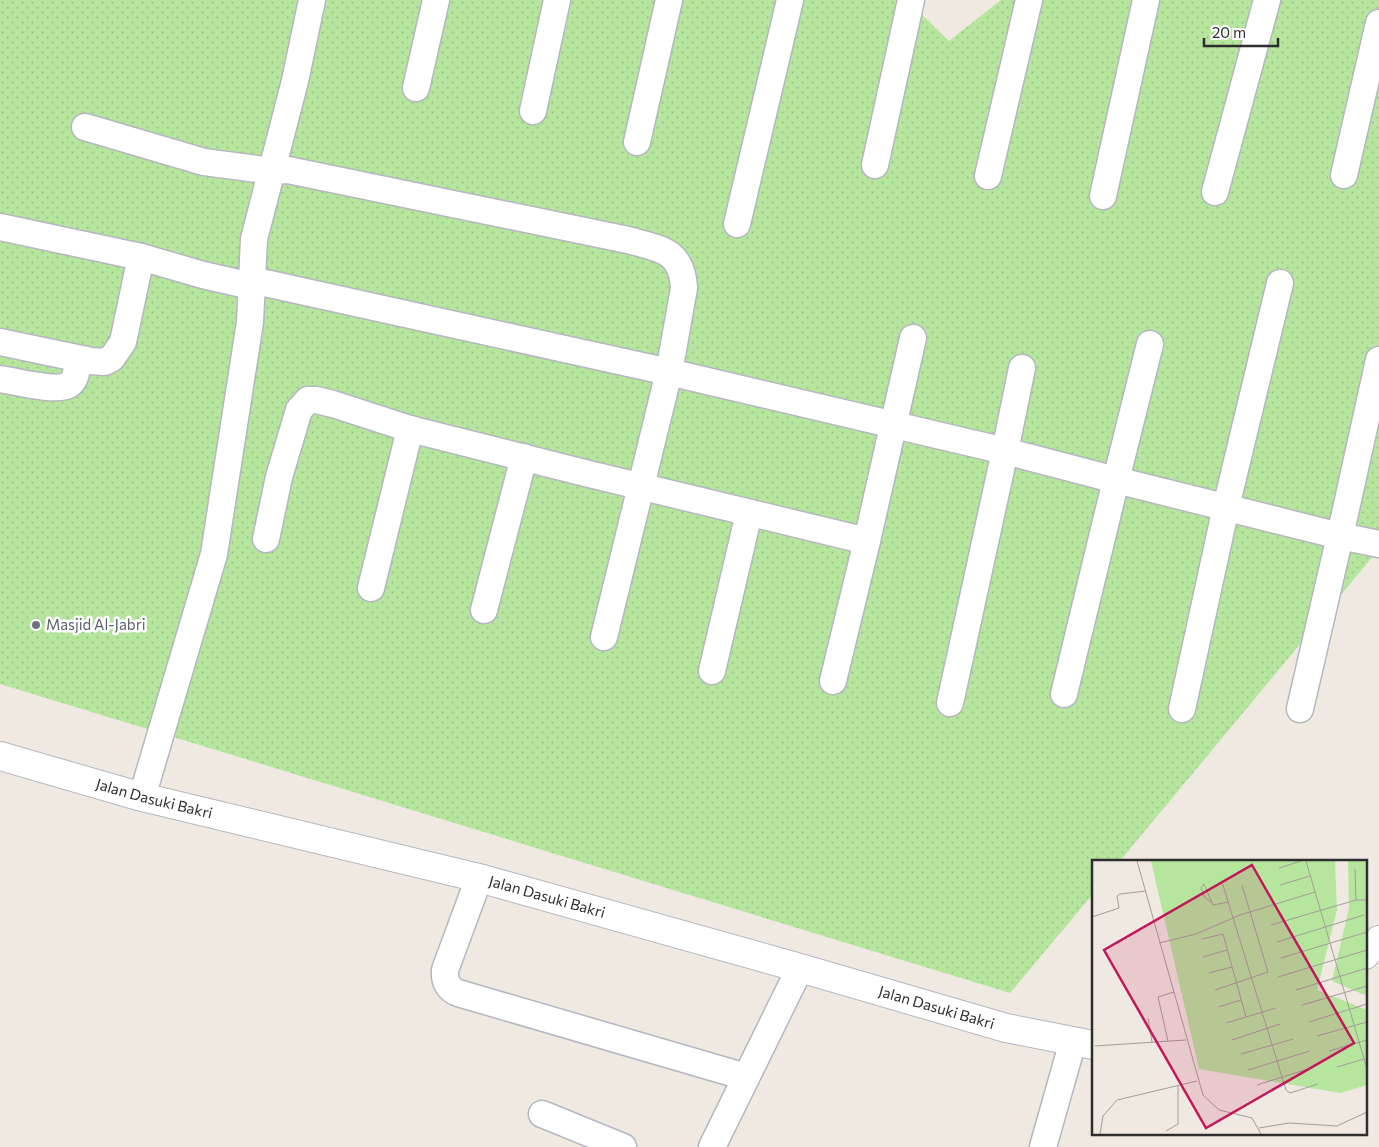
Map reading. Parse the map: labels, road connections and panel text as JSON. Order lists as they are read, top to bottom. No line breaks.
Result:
{"streets":{"main road":["Jalan Dasuki Bakri"]},"places":["Masjid Al-Jabri"],"scale_bar":"20 m"}
